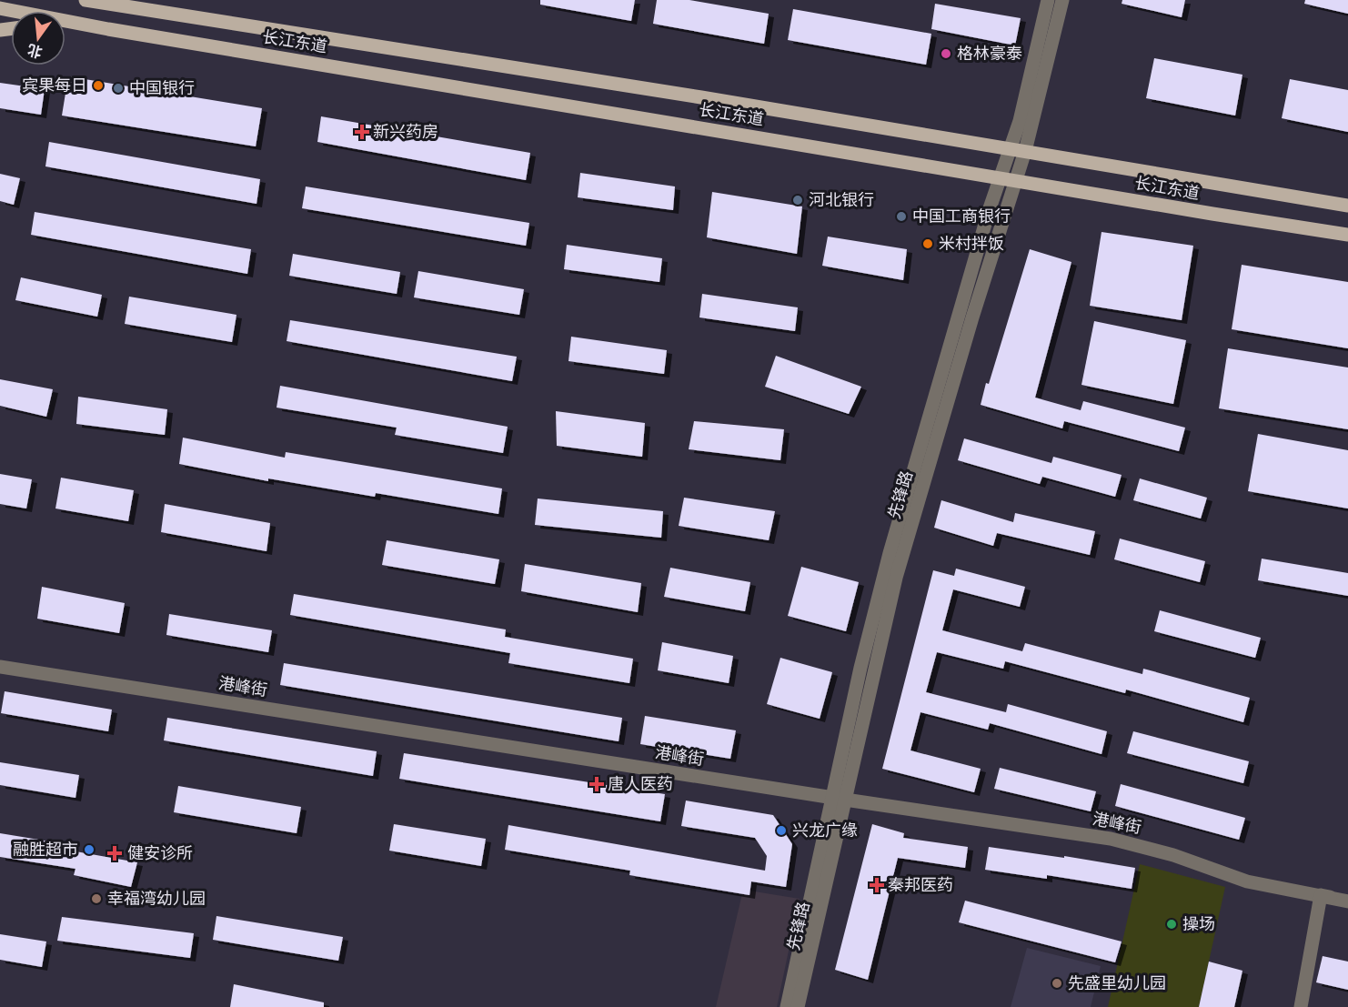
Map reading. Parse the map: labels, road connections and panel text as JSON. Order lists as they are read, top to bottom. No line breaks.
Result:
{"streets":{"main road":["长江东道"],"street":["先锋路","港峰街"]},"crossings":[["长江东道","先锋路"],["先锋路","港峰街"]],"places":{"other":["格林豪泰","宾果每日","中国银行","河北银行","中国工商银行","米村拌饭","兴龙广缘","融胜超市","幸福湾幼儿园","操场","先盛里幼儿园"],"health":["新兴药房","唐人医药","健安诊所","秦邦医药"]},"north":"bottom"}
